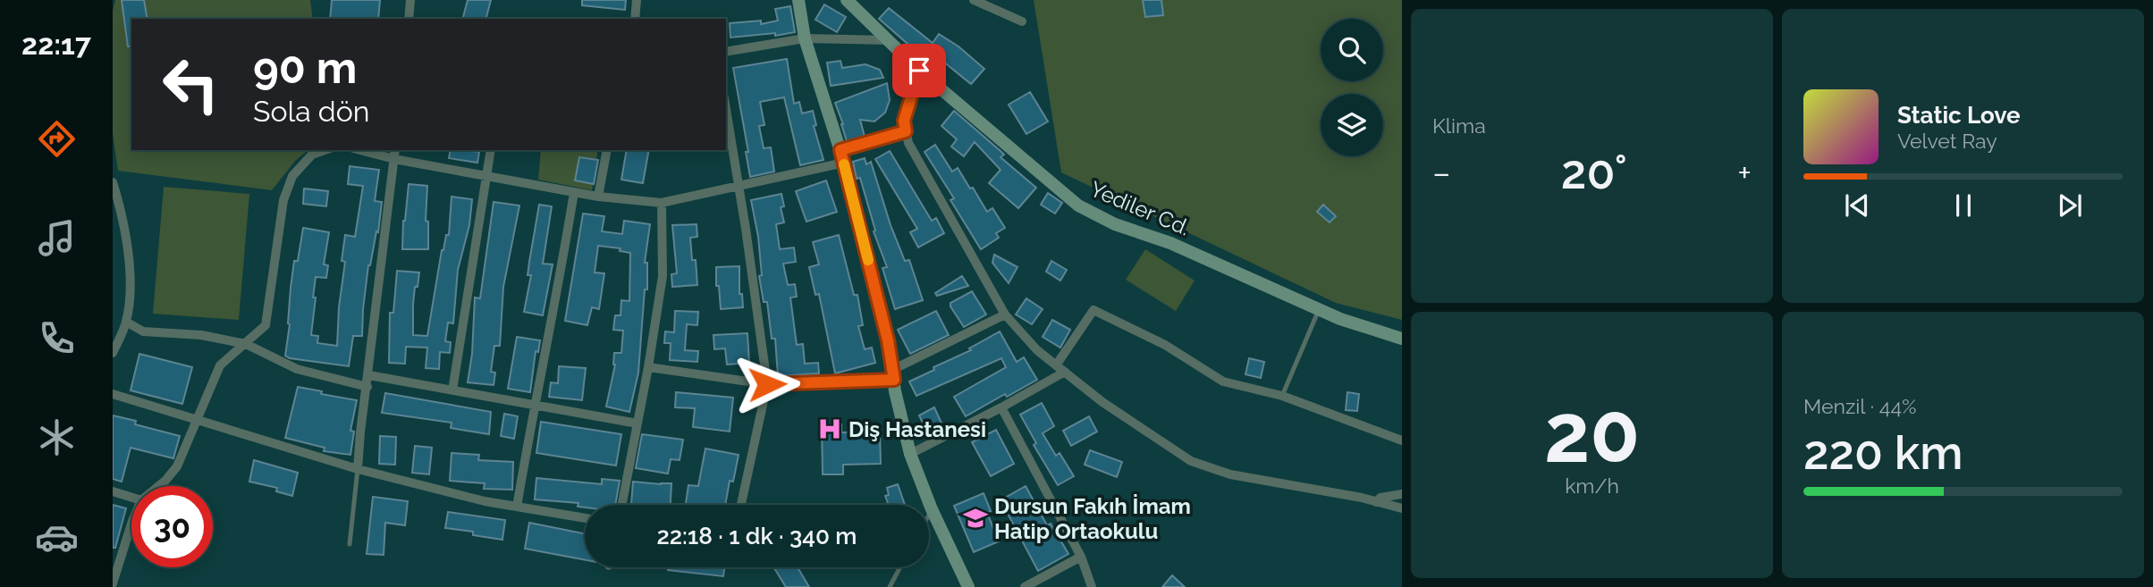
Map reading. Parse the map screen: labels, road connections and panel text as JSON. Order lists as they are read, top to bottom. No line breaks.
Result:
{"streets":{"street":["Yediler Cd."]},"places":{"hospital":["Diş Hastanesi"],"school or university":["Dursun Fakıh İmam Hatip Ortaokulu"]},"page":{"tabs":"22:17","tile":["Klima",["20","km/h"],["Menzil · 44%","220 km"]],"turn":["90 m","Sola dön"],"song":["Static Love","Velvet Ray"],"heat":["−","20°","+"],"limit":"30","trip":"22:18 · 1 dk · 340 m"}}
